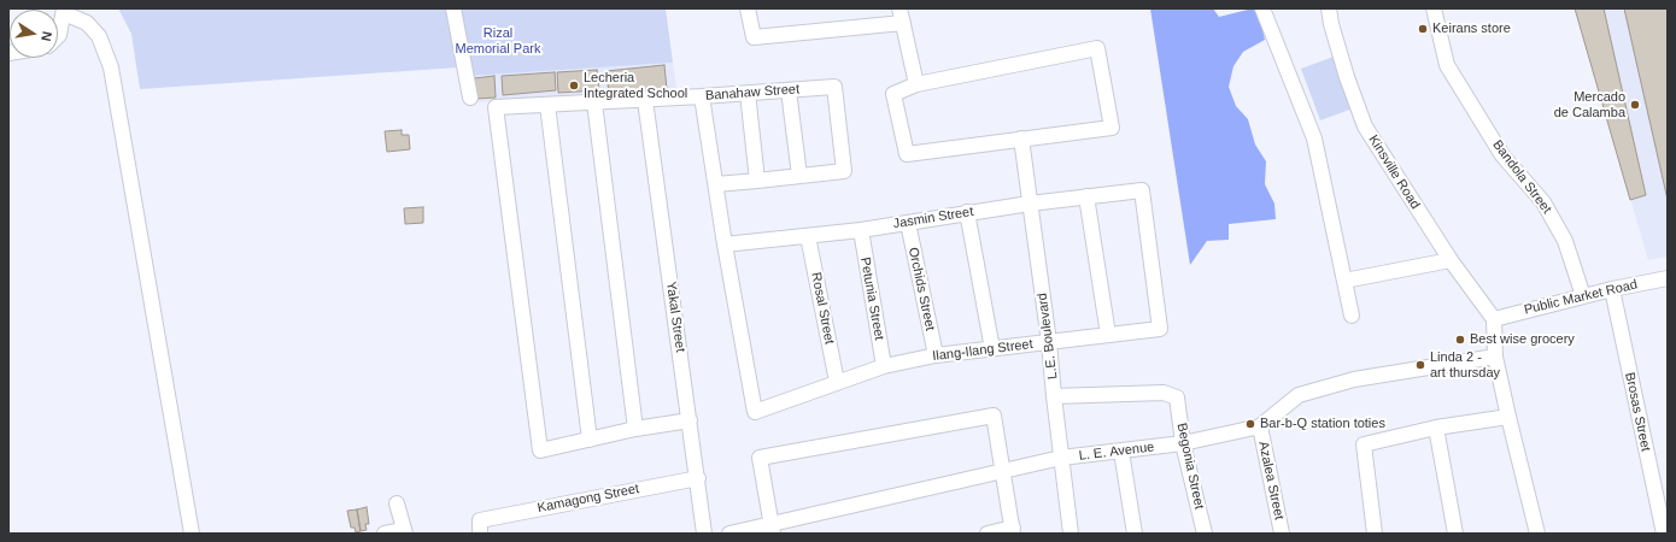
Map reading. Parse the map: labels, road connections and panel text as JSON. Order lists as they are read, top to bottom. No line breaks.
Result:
{"streets":{"street":["Banahaw Street","Kinsville Road","Bandola Street","Jasmin Street","Orchids Street","Public Market Road","Petunia Street","Rosal Street","Yakal Street","L.E. Boulevard","Ilang-Ilang Street","Brosas Street","L. E. Avenue","Begonia Street","Azalea Street","Kamagong Street"]},"crossings":[["Banahaw Street","Yakal Street"],["Kinsville Road","Public Market Road"],["Bandola Street","Public Market Road"],["Jasmin Street","Orchids Street"],["Jasmin Street","Petunia Street"],["Jasmin Street","Rosal Street"],["Jasmin Street","L.E. Boulevard"],["Jasmin Street","Ilang-Ilang Street"],["Orchids Street","Ilang-Ilang Street"],["Public Market Road","Brosas Street"],["Petunia Street","Ilang-Ilang Street"],["Rosal Street","Ilang-Ilang Street"],["Yakal Street","Kamagong Street"],["L.E. Boulevard","Ilang-Ilang Street"],["L.E. Boulevard","L. E. Avenue"],["L.E. Boulevard","Begonia Street"],["L. E. Avenue","Begonia Street"],["L. E. Avenue","Azalea Street"]],"parks":["Rizal Memorial Park"],"places":["Keirans store","Lecheria Integrated School","Mercado de Calamba","Best wise grocery","Linda 2 - art thursday","Bar-b-Q station toties"],"north":"right"}
